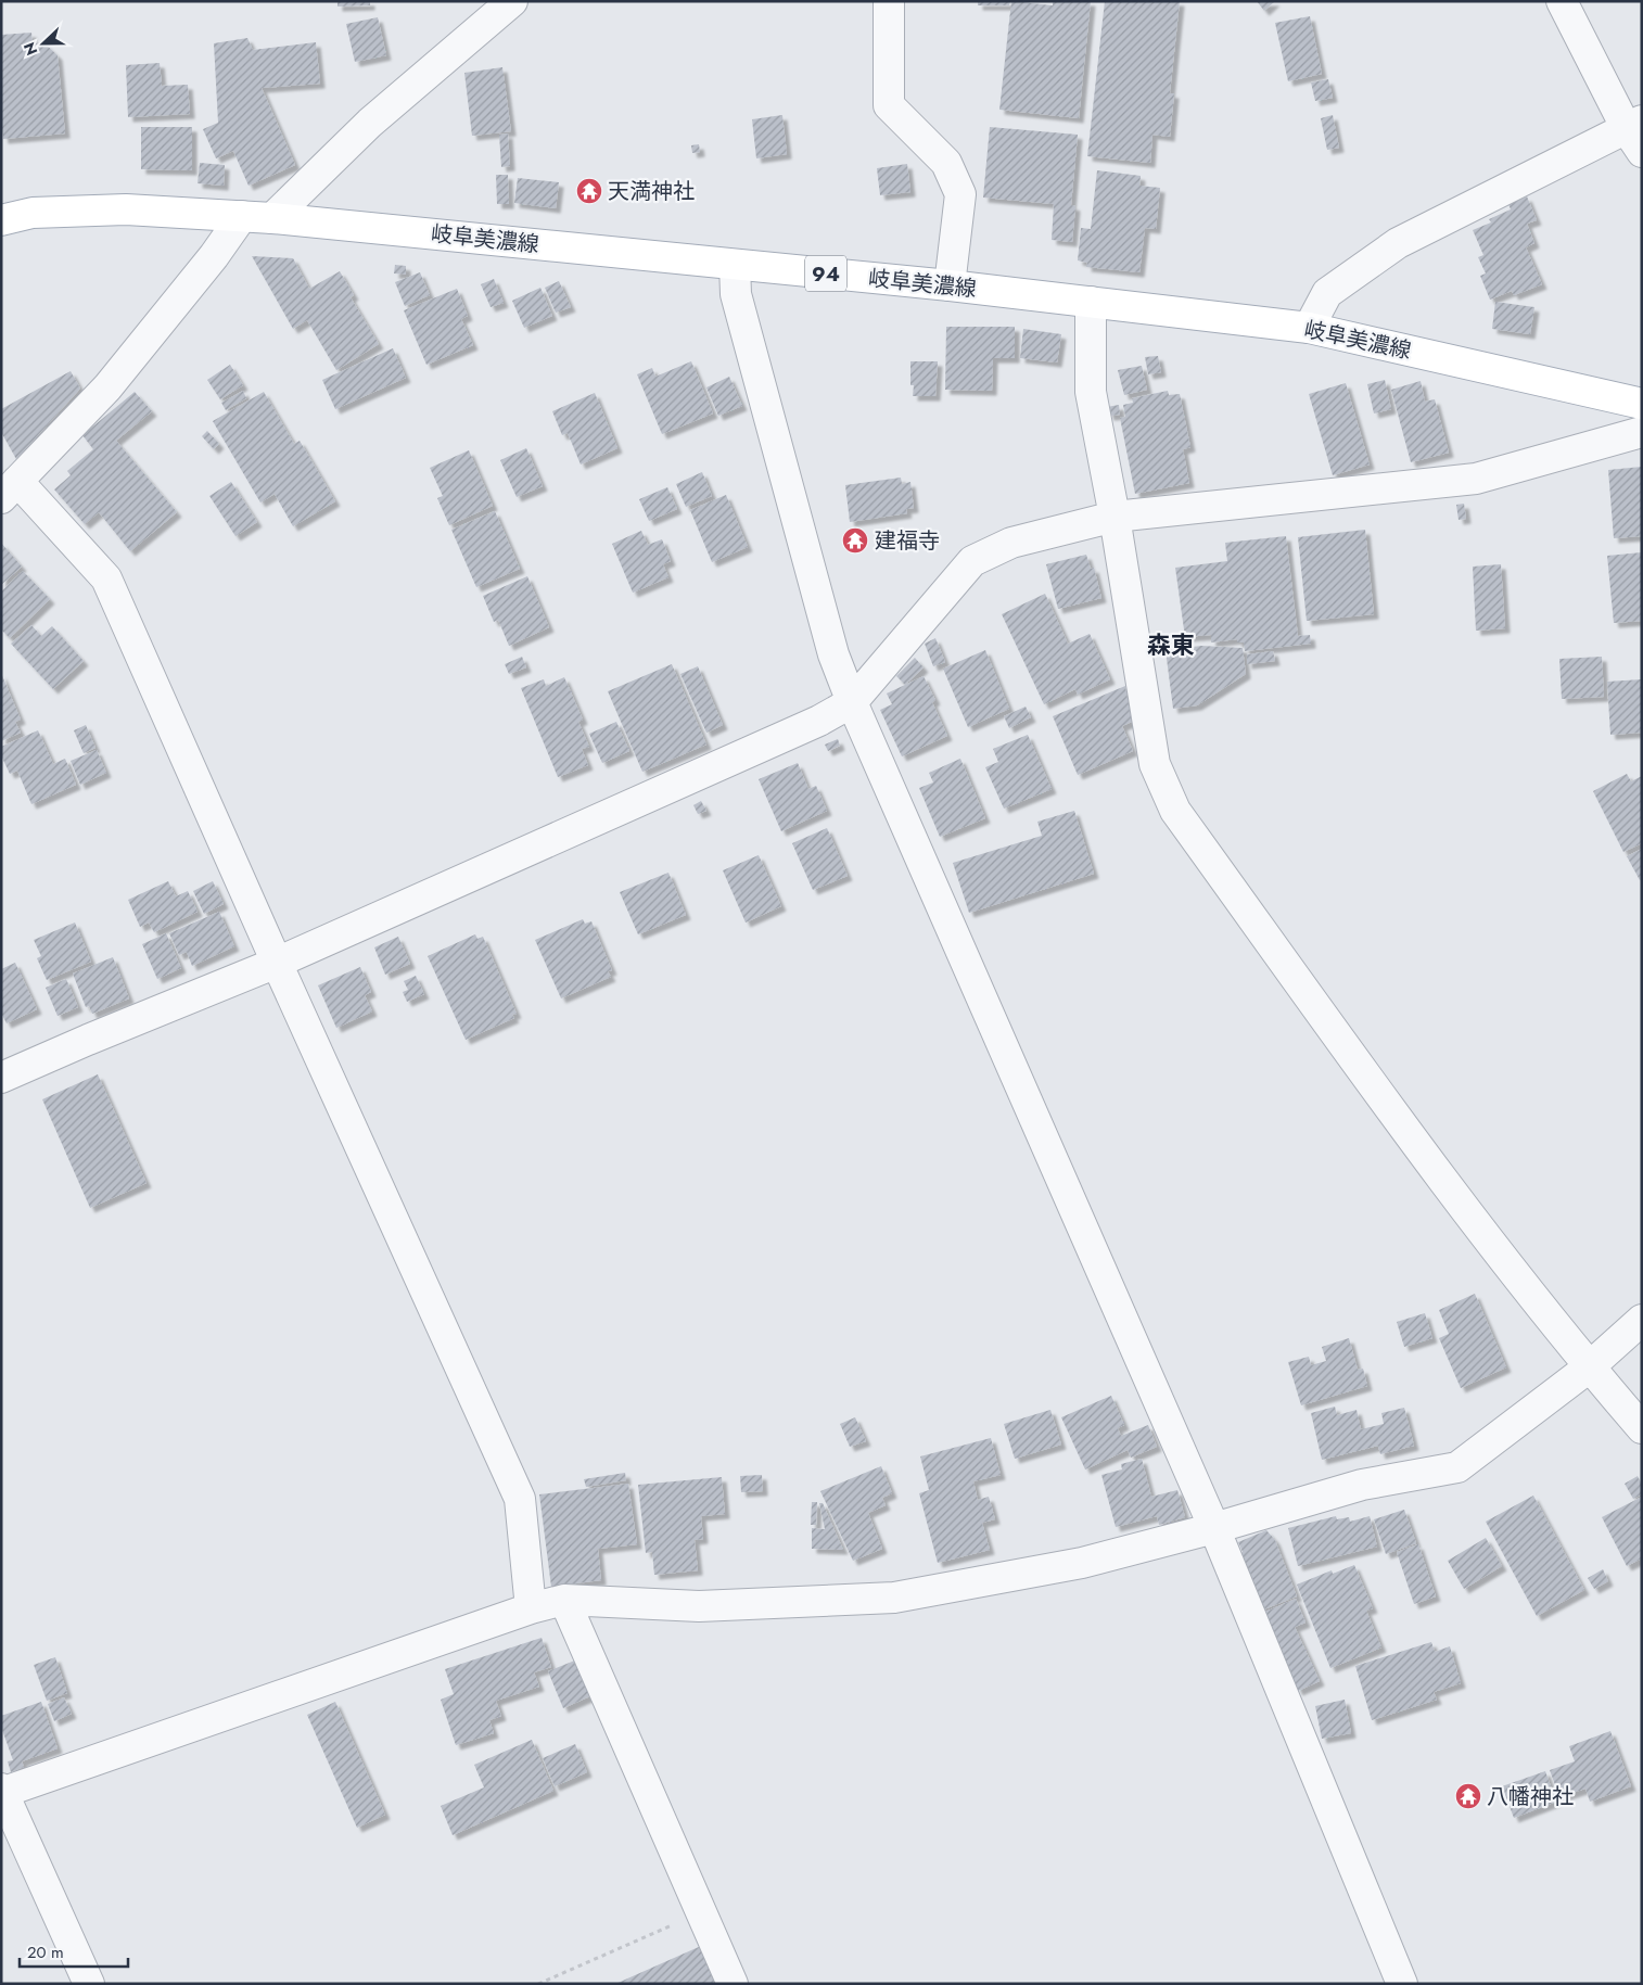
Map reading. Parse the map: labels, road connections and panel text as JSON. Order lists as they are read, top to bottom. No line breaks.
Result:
{"streets":{"main road":["岐阜美濃線","94"]},"districts":["森東"],"places":{"temple":["天満神社","建福寺","八幡神社"]},"scale_bar":"20 m","north":"left"}
